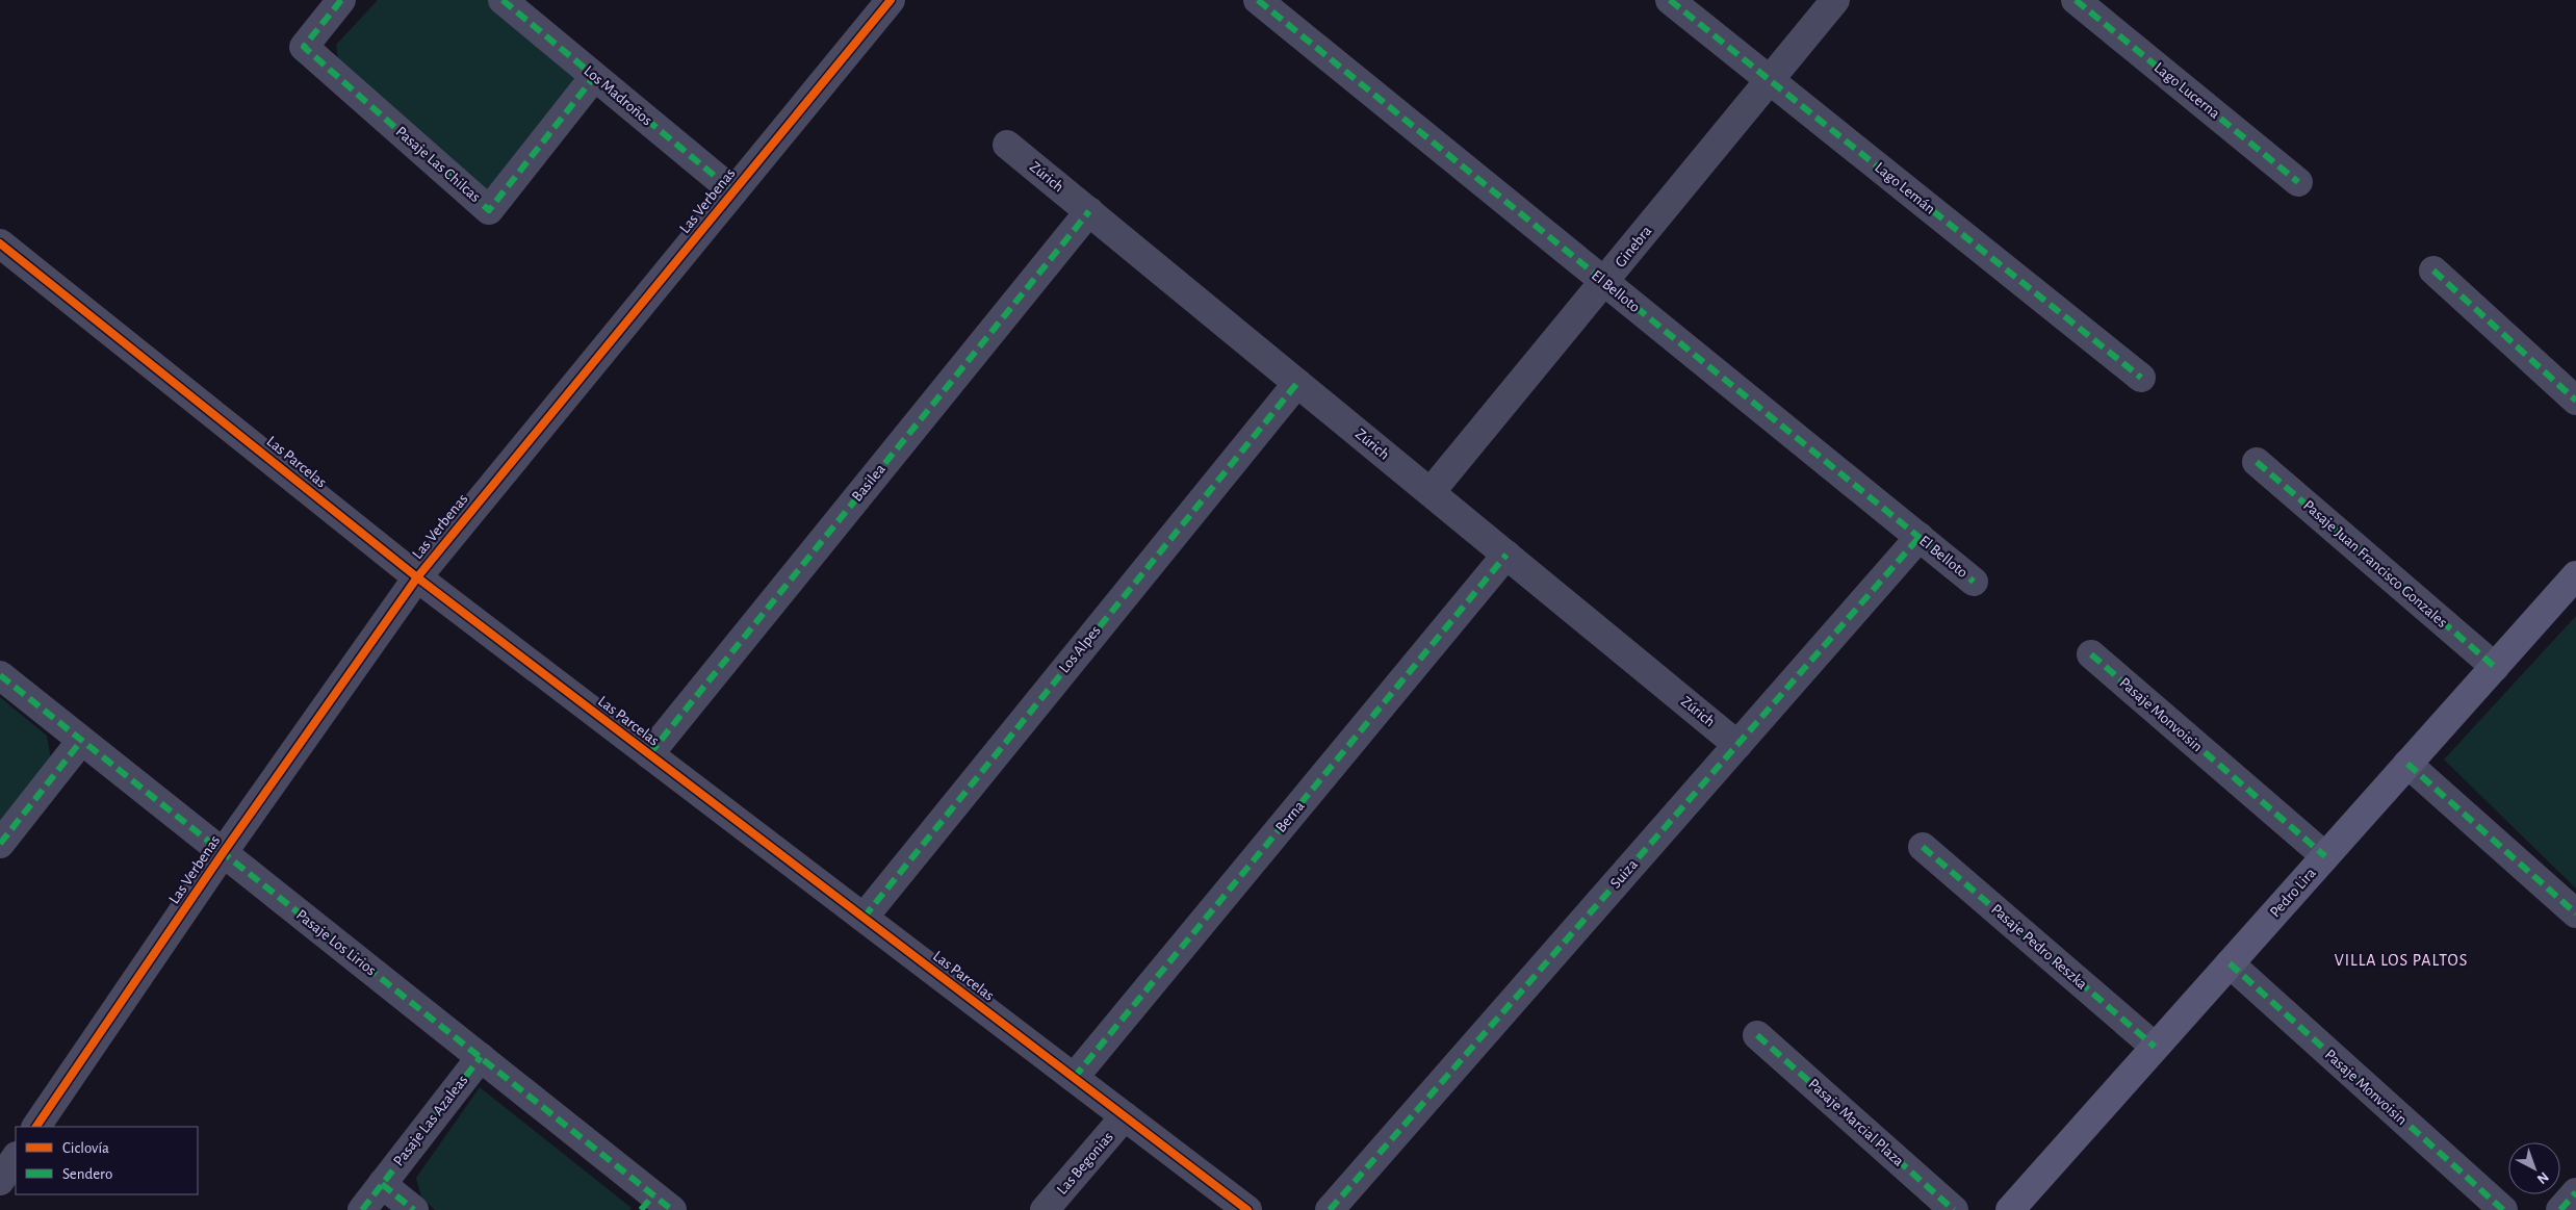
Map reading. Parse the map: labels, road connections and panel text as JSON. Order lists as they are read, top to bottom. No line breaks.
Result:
{"streets":{"street":["Lago Lucerna","Los Madroños","Pasaje Las Chilcas","Zúrich","Lago Lemán","Las Verbenas","Ginebra","El Belloto","Las Parcelas","Basilea","Pasaje Juan Francisco Gonzales","Los Alpes","Pasaje Monvoisin","Berna","Suiza","Pedro Lira","Pasaje Los Lirios","Pasaje Pedro Reszka","Pasaje Las Azaleas","Pasaje Marcial Plaza","Las Begonias"]},"crossings":[["Los Madroños","Pasaje Las Chilcas"],["Los Madroños","Las Verbenas"],["Zúrich","Ginebra"],["Zúrich","Basilea"],["Zúrich","Los Alpes"],["Zúrich","Berna"],["Zúrich","Suiza"],["Lago Lemán","Ginebra"],["Las Verbenas","Las Parcelas"],["Las Verbenas","Pasaje Los Lirios"],["Ginebra","El Belloto"],["El Belloto","Suiza"],["Las Parcelas","Basilea"],["Las Parcelas","Los Alpes"],["Las Parcelas","Berna"],["Las Parcelas","Las Begonias"],["Pasaje Juan Francisco Gonzales","Pedro Lira"],["Pasaje Monvoisin","Pedro Lira"],["Pedro Lira","Pasaje Pedro Reszka"],["Pasaje Los Lirios","Pasaje Las Azaleas"]],"districts":["VILLA LOS PALTOS"],"legend":["Ciclovía","Sendero"],"north":"bottom right"}
